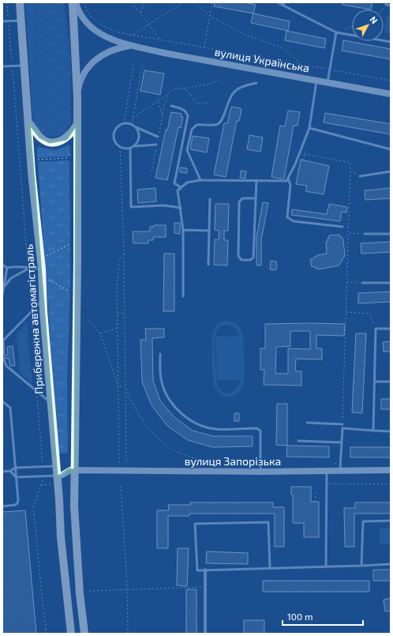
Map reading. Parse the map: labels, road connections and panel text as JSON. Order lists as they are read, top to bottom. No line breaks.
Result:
{"streets":{"main road":["вулиця Українська","Прибережна автомагістраль","вулиця Запорізька"]},"scale_bar":"100 m","north":"top right"}
